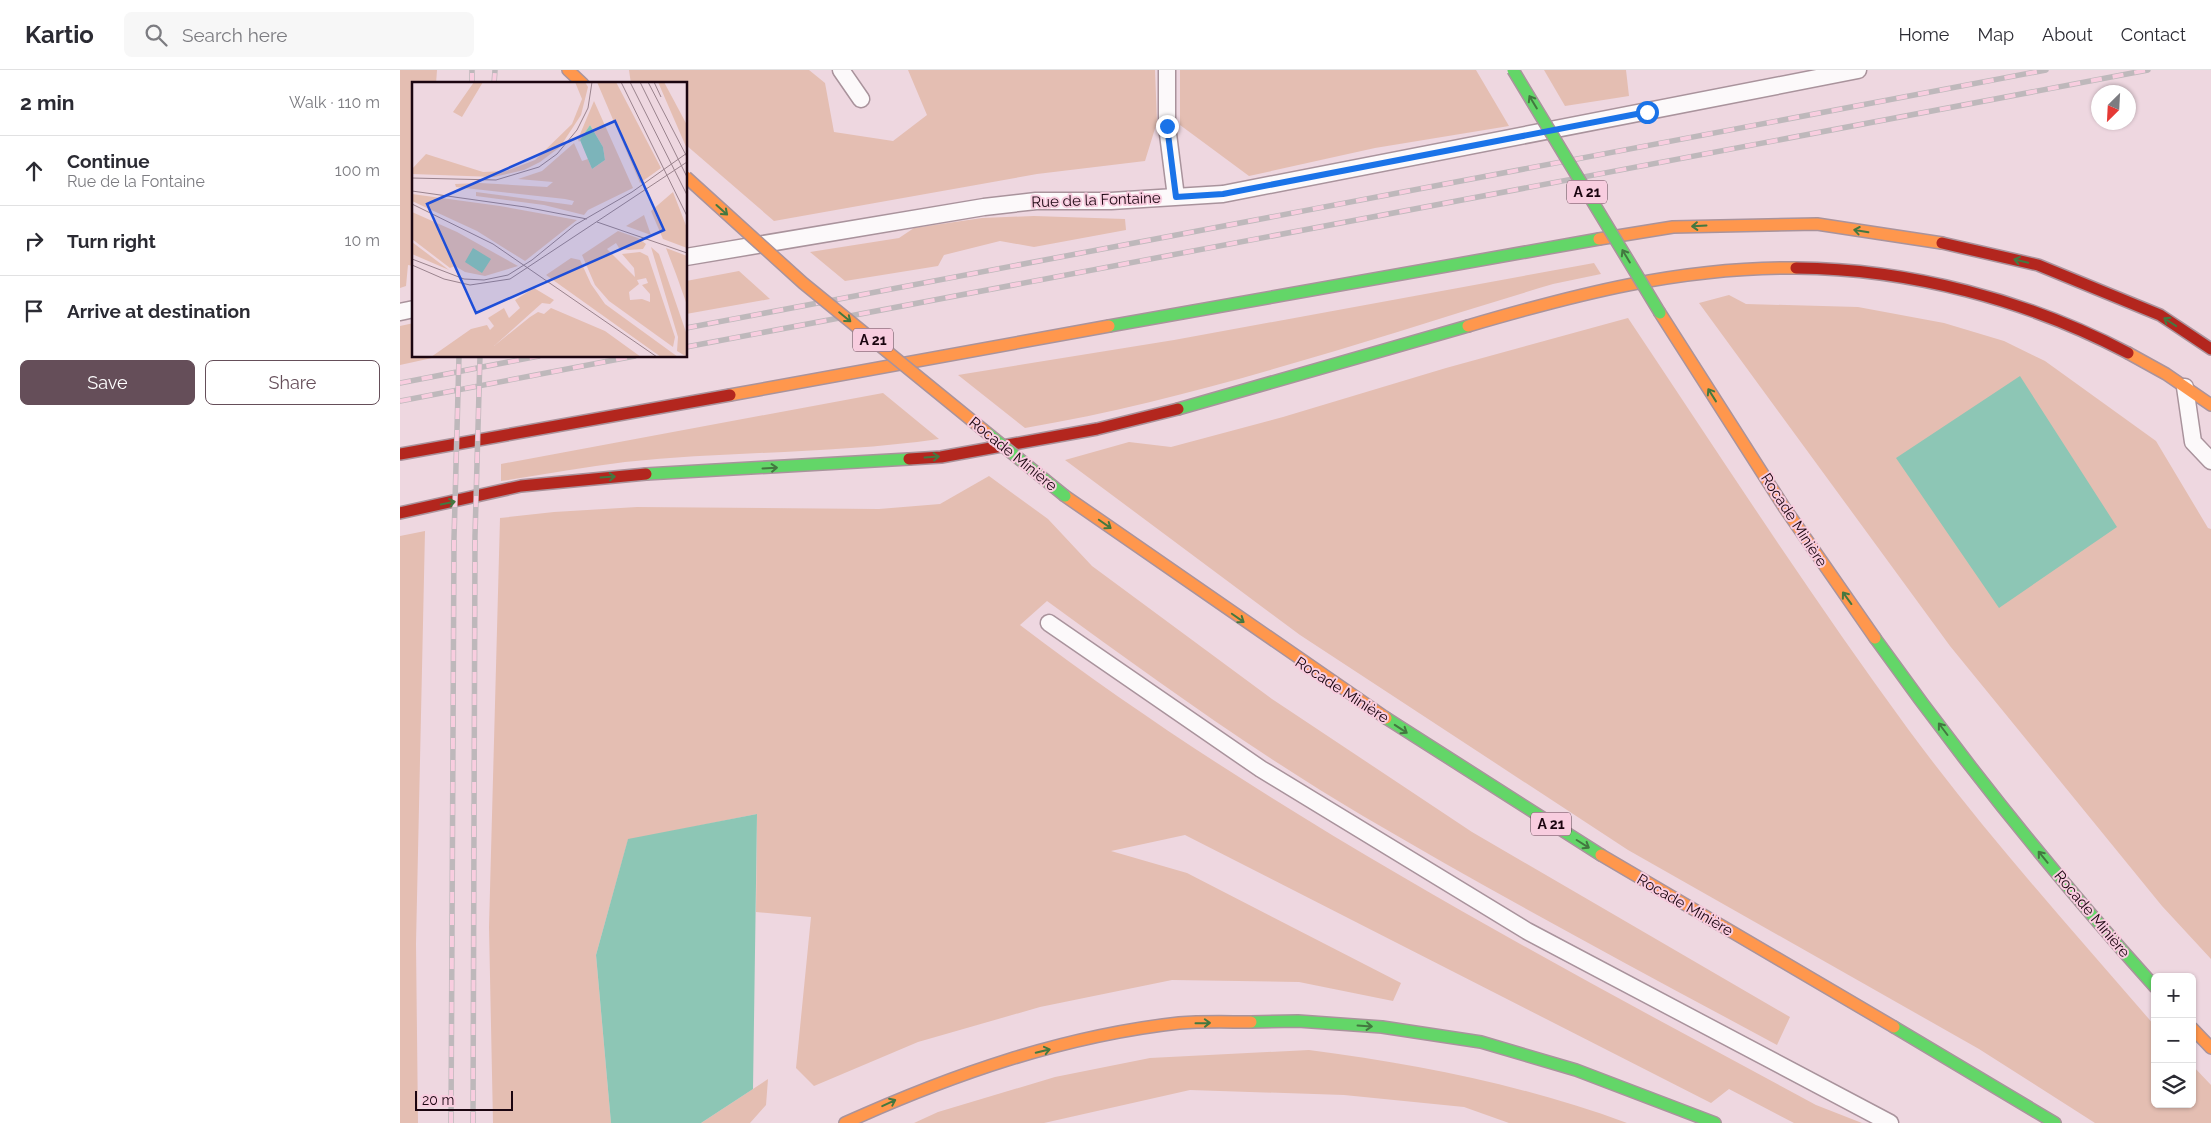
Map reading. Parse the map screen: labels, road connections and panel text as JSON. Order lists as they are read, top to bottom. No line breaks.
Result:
{"streets":{"highway":["A 21","Rocade Minière"],"lane":["Rue de la Fontaine"]},"scale_bar":"20 m","north":"bottom left","page":{"header":"Kartio","search":"Search here","nav":["Home","Map","About","Contact"],"heading":["2 min","Walk · 110 m"],"list":[["Continue","Rue de la Fontaine","100 m"],["Turn right","10 m"],"Arrive at destination"],"buttons":["Save","Share"],"map_buttons":["+","−"],"scale":"20 m"}}
